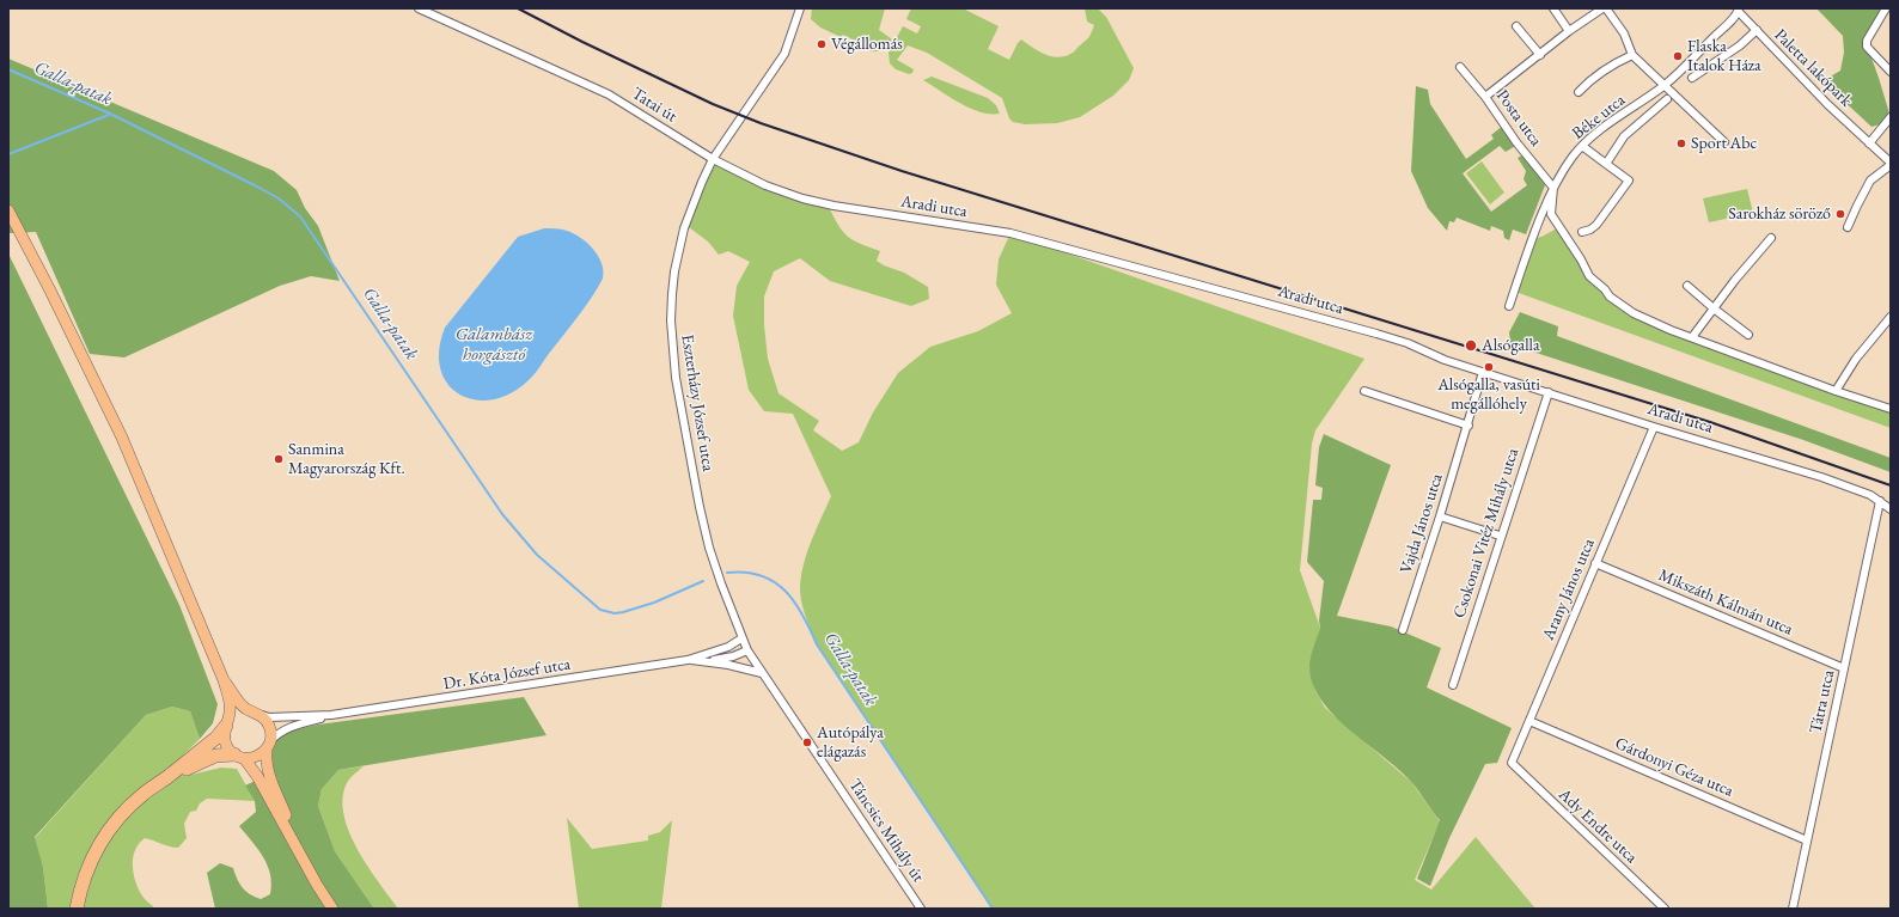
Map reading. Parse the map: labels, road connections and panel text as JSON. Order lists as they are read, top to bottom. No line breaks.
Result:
{"streets":{"street":["Paletta lakópark","Tatai út","Béke utca","Posta utca","Aradi utca","Eszterházy József utca","Vajda János utca","Csokonai Vitéz Mihály utca","Arany János utca","Mikszáth Kálmán utca","Dr. Kóta József utca","Tátra utca","Gárdonyi Géza utca","Ady Endre utca","Táncsics Mihály út"]},"crossings":[["Paletta lakópark","Béke utca"],["Tatai út","Aradi utca"],["Tatai út","Eszterházy József utca"],["Béke utca","Posta utca"],["Aradi utca","Eszterházy József utca"],["Aradi utca","Vajda János utca"],["Aradi utca","Csokonai Vitéz Mihály utca"],["Aradi utca","Arany János utca"],["Aradi utca","Tátra utca"],["Eszterházy József utca","Dr. Kóta József utca"],["Eszterházy József utca","Táncsics Mihály út"],["Arany János utca","Mikszáth Kálmán utca"],["Arany János utca","Gárdonyi Géza utca"],["Arany János utca","Ady Endre utca"],["Mikszáth Kálmán utca","Tátra utca"],["Dr. Kóta József utca","Táncsics Mihály út"],["Tátra utca","Gárdonyi Géza utca"]],"water":["Galla-patak","Galambász horgásztó"],"places":["Végállomás","Flaska Italok Háza","Sport Abc","Sarokház söröző","Alsógalla","Alsógalla, vasúti megállóhely","Sanmina Magyarország Kft.","Autópálya elágazás"]}
